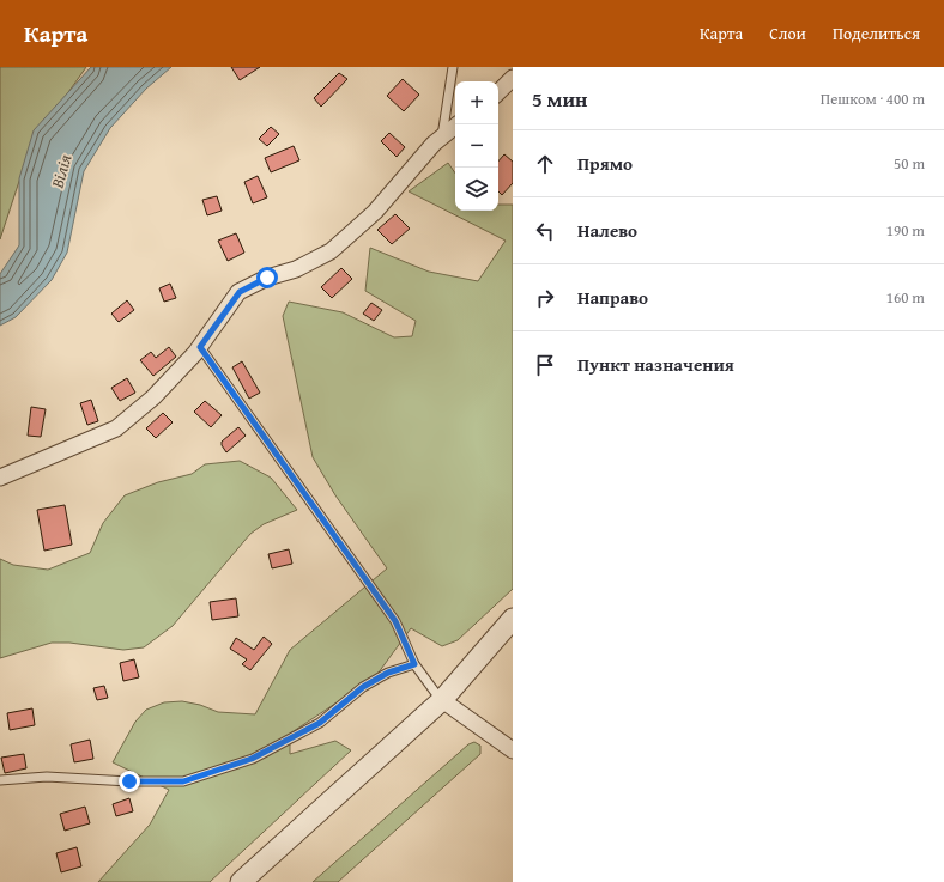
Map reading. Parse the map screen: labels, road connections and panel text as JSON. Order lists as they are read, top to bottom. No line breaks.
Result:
{"water":["Вілія"],"page":{"header":"Карта","nav":["Карта","Слои","Поделиться"],"heading":["5 мин","Пешком · 400 m"],"map_buttons":["+","−"],"list":[["Прямо","50 m"],["Налево","190 m"],["Направо","160 m"],"Пункт назначения"]}}
